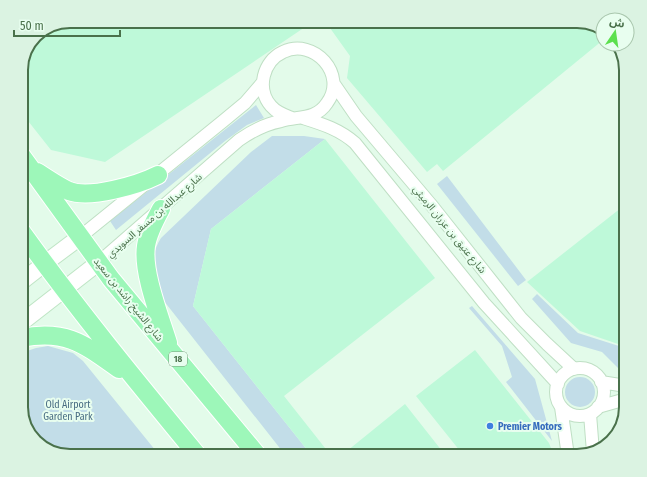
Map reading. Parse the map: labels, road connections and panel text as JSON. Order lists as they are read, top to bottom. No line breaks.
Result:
{"streets":{"main road":["شارع الشيخ راشد بن سعيد","18"],"street":["شارع عبدالله بن مسفر السويدي","شارع عتيق بن عزران الرميثي"]},"crossings":[["شارع عبدالله بن مسفر السويدي","شارع عتيق بن عزران الرميثي"],["شارع عبدالله بن مسفر السويدي","شارع الشيخ راشد بن سعيد"]],"parks":["Old Airport Garden Park"],"places":["Premier Motors"],"scale_bar":"50 m","north":"top"}
